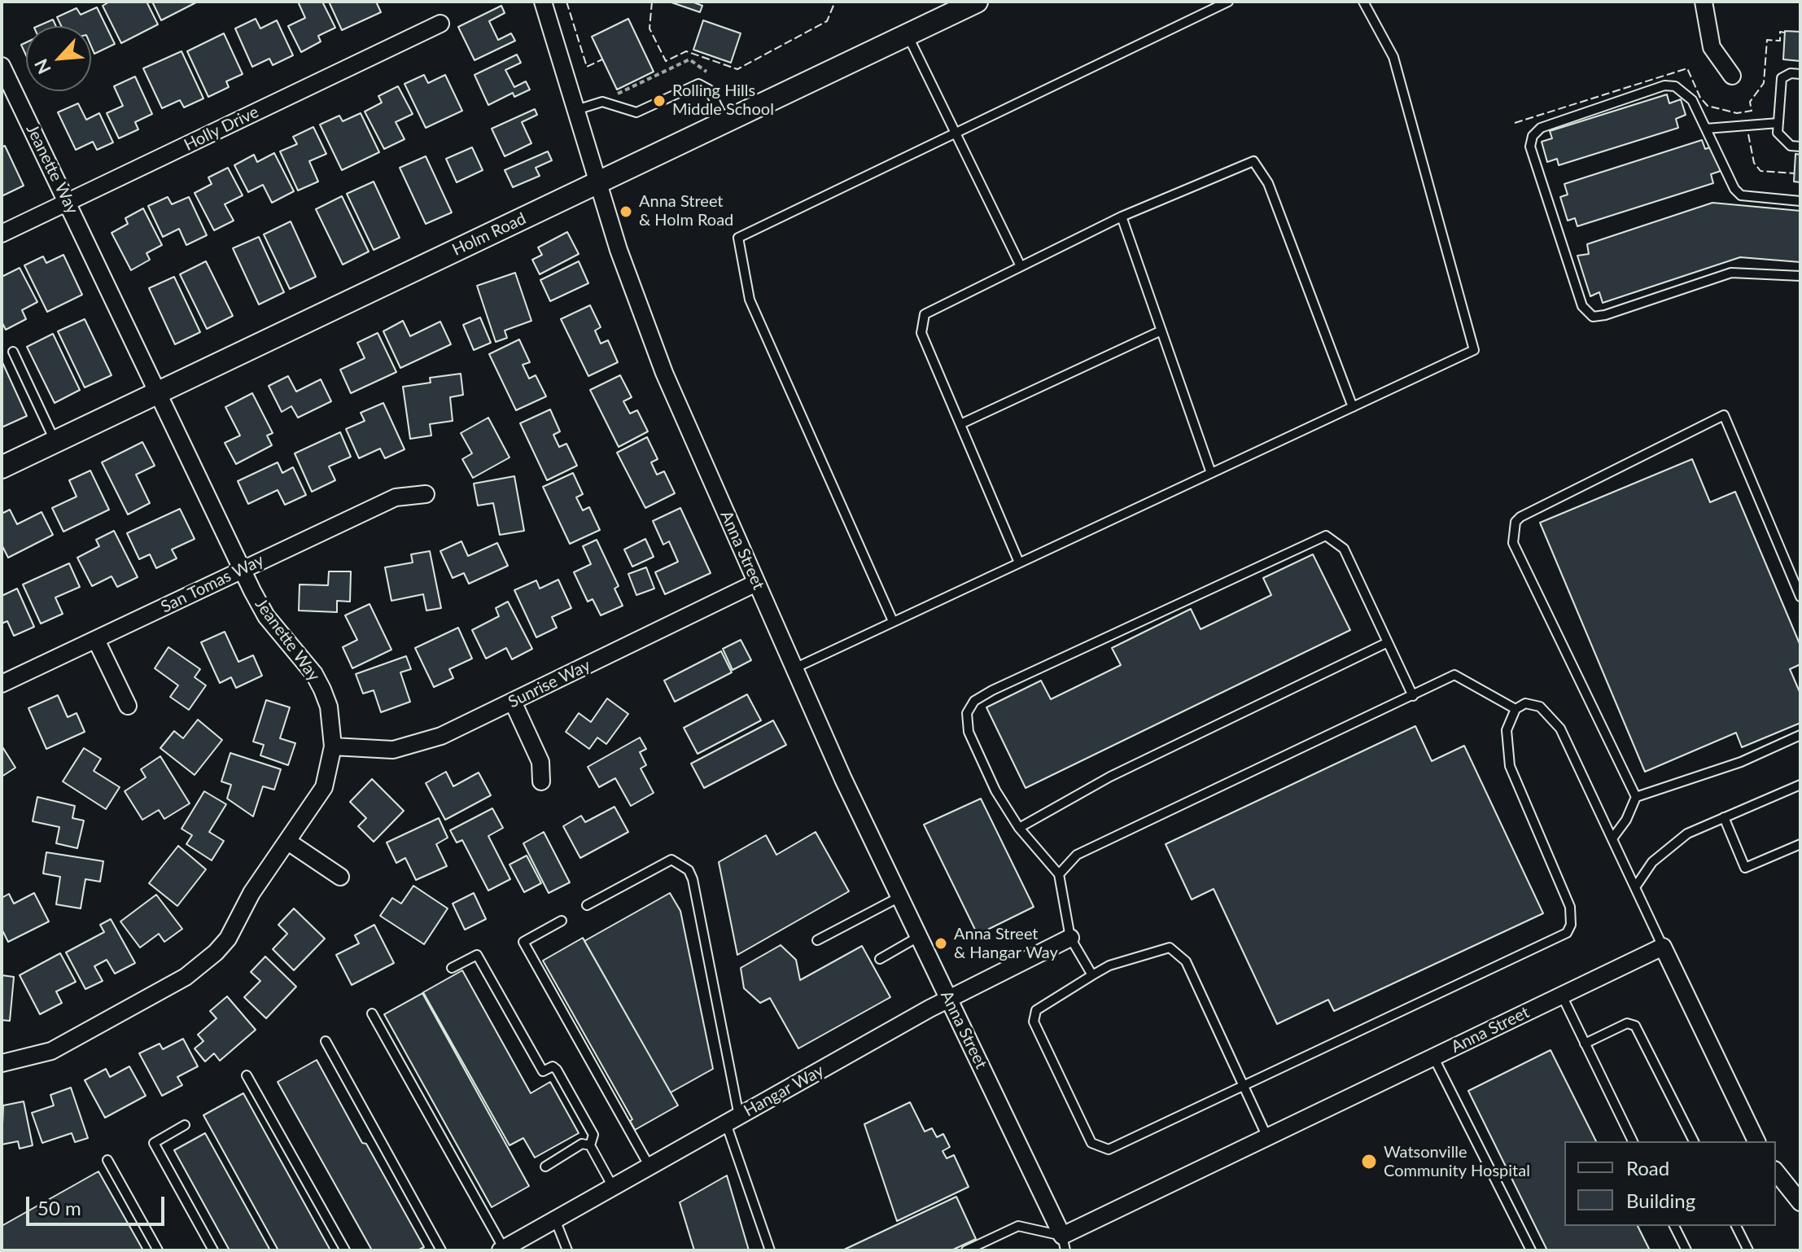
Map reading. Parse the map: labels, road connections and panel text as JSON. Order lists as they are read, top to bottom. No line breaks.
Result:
{"streets":{"street":["Holly Drive","Jeanette Way","Holm Road","Anna Street","San Tomas Way","Sunrise Way","Hangar Way"]},"crossings":[["Holly Drive","Jeanette Way"],["Jeanette Way","Holm Road"],["Jeanette Way","San Tomas Way"],["Jeanette Way","Sunrise Way"],["Holm Road","Anna Street"],["Anna Street","Sunrise Way"],["Anna Street","Hangar Way"]],"places":["Rolling Hills Middle School","Anna Street & Holm Road","Anna Street & Hangar Way","Watsonville Community Hospital"],"legend":["Road","Building"],"scale_bar":"50 m","north":"bottom left"}
